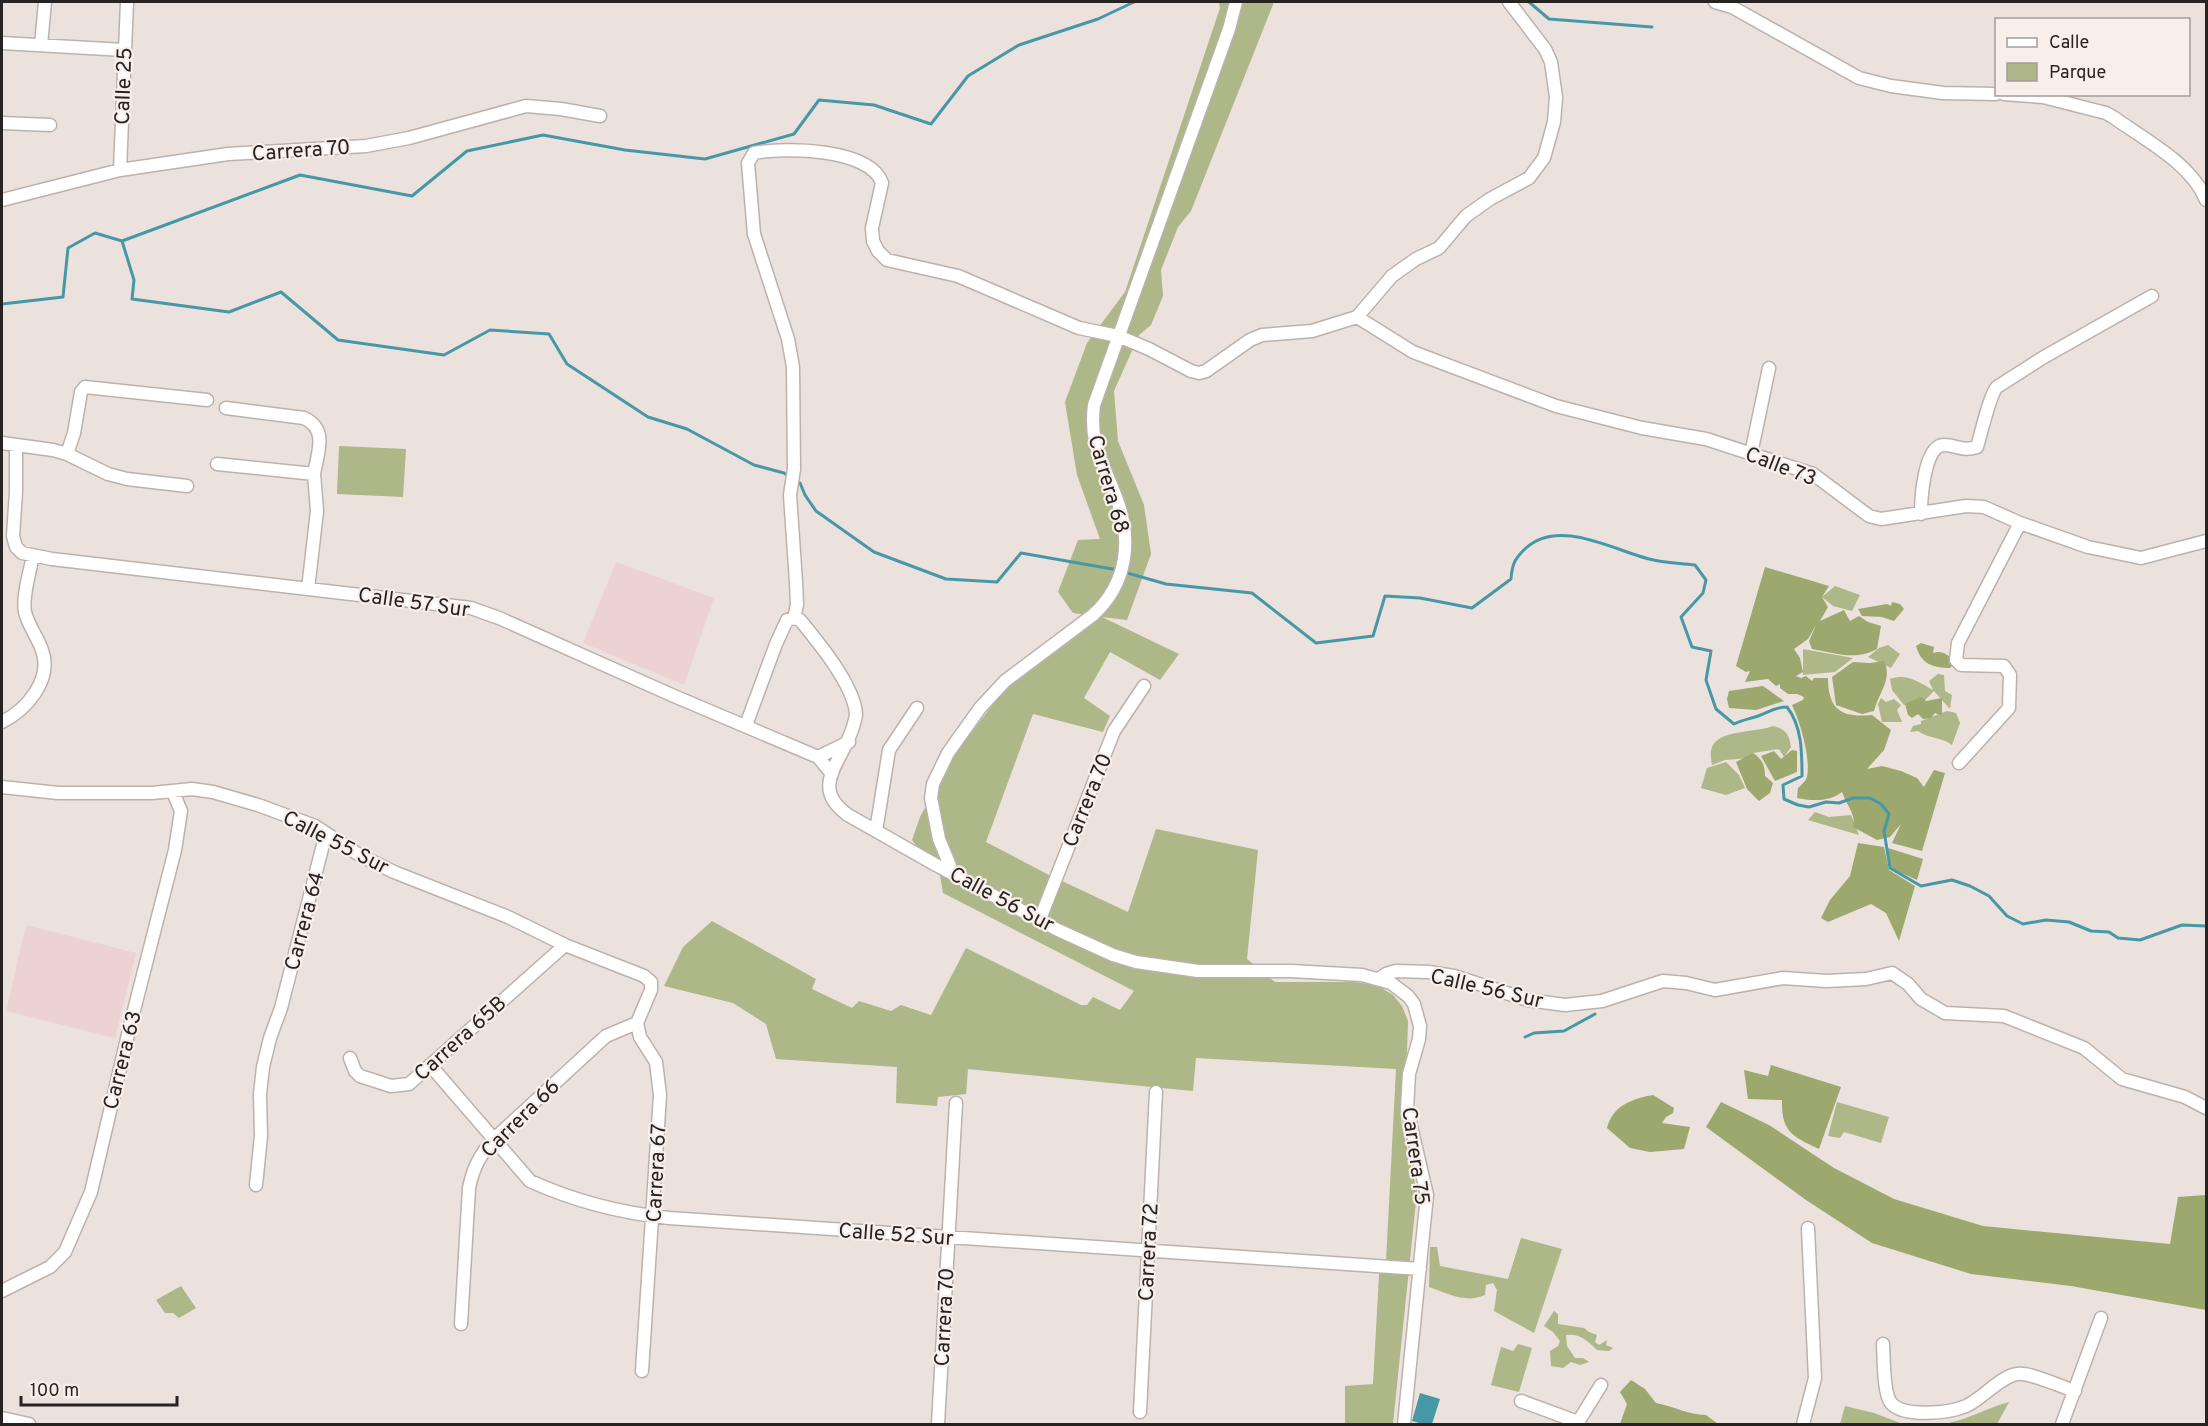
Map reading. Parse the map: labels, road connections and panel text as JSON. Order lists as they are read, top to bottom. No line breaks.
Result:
{"streets":{"street":["Calle 25","Carrera 70","Calle 73","Carrera 68","Calle 57 Sur","Calle 55 Sur","Calle 56 Sur","Carrera 64","Carrera 65B","Carrera 63","Carrera 66","Carrera 75","Carrera 67","Calle 52 Sur","Carrera 72"]},"crossings":[["Calle 25","Carrera 70"],["Carrera 70","Calle 56 Sur"],["Carrera 70","Calle 52 Sur"],["Carrera 68","Calle 56 Sur"],["Calle 57 Sur","Calle 56 Sur"],["Calle 55 Sur","Carrera 64"],["Calle 55 Sur","Carrera 65B"],["Calle 55 Sur","Carrera 63"],["Calle 55 Sur","Carrera 66"],["Calle 55 Sur","Carrera 67"],["Calle 56 Sur","Carrera 75"],["Carrera 65B","Calle 52 Sur"],["Carrera 66","Carrera 67"],["Carrera 66","Calle 52 Sur"],["Carrera 75","Calle 52 Sur"],["Carrera 67","Calle 52 Sur"],["Calle 52 Sur","Carrera 72"]],"legend":["Calle","Parque"],"scale_bar":"100 m"}
